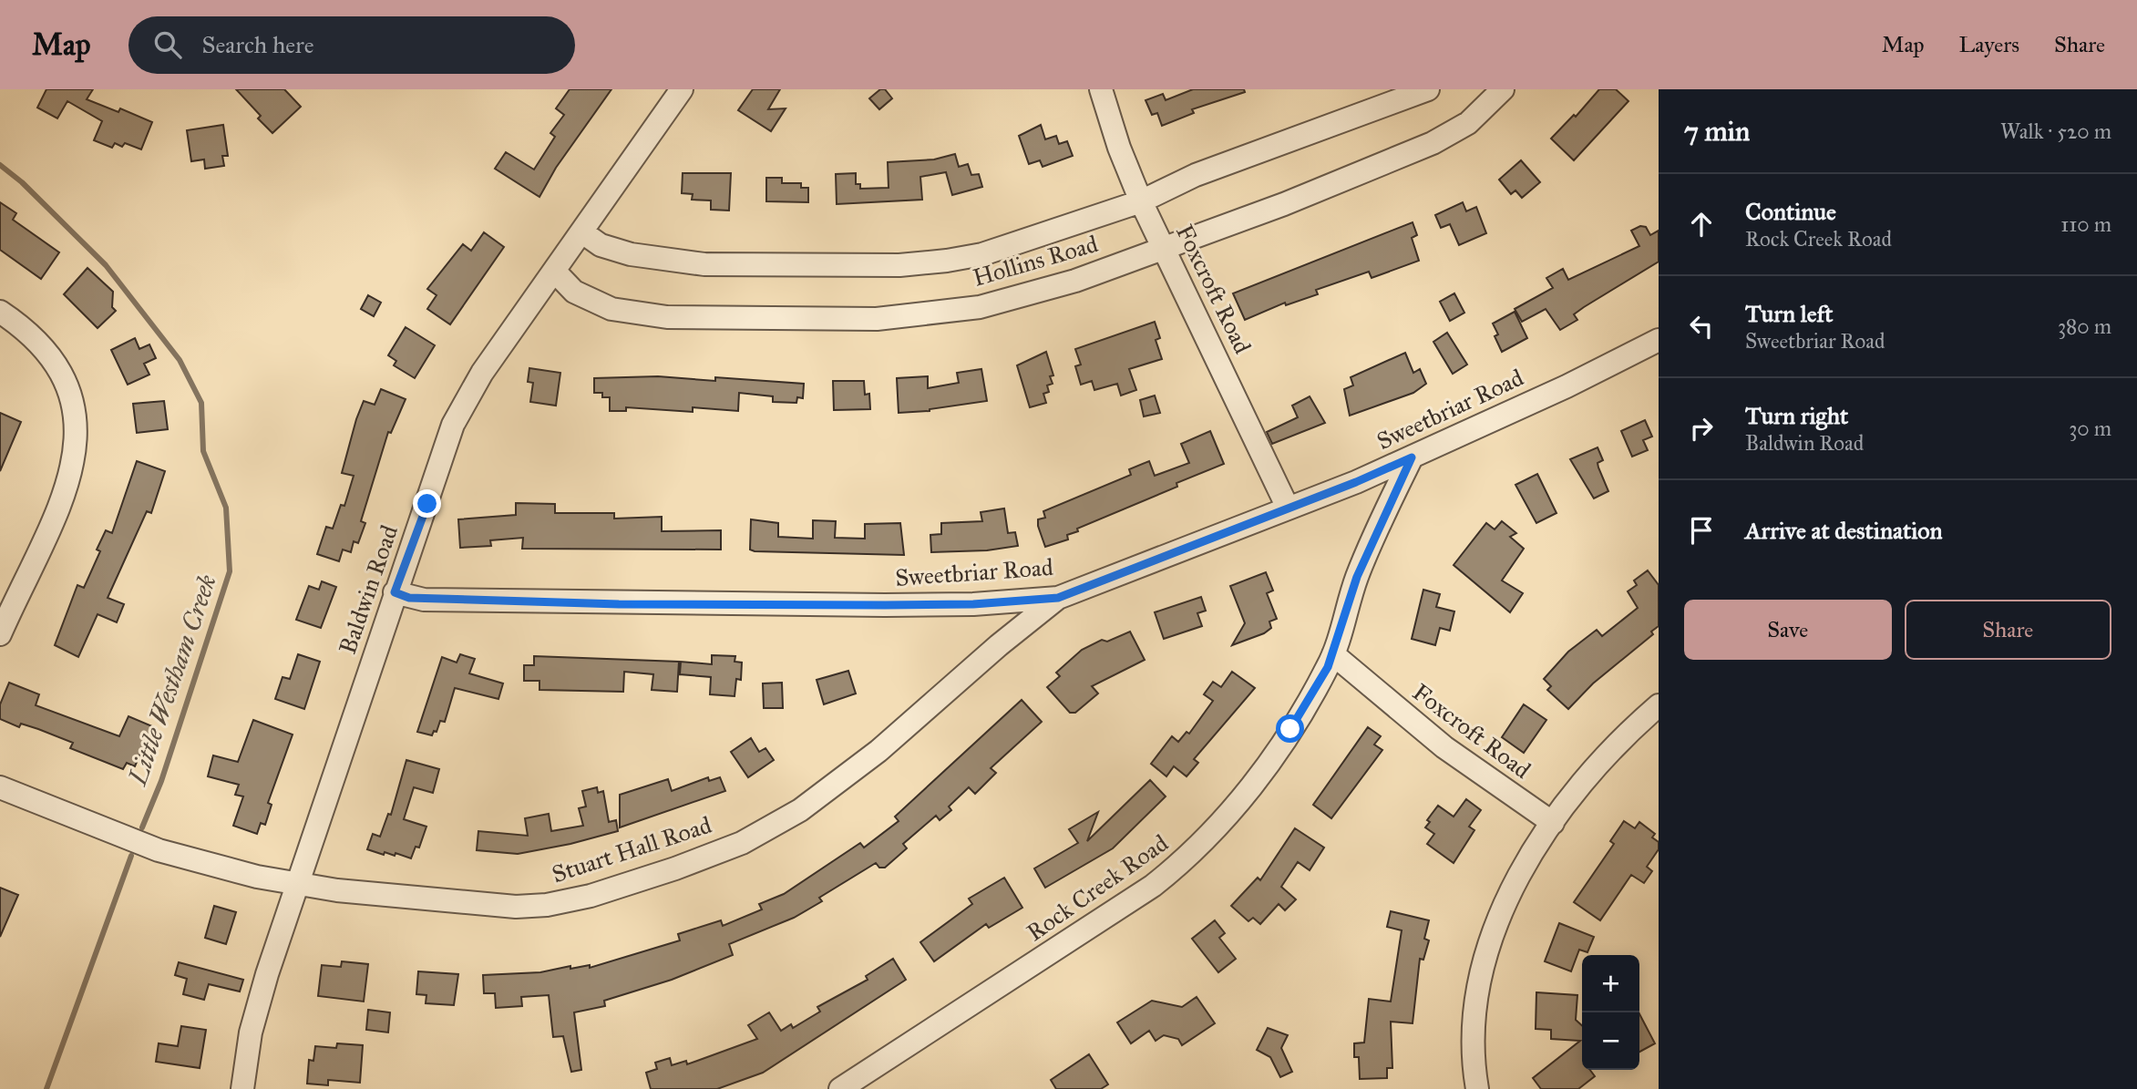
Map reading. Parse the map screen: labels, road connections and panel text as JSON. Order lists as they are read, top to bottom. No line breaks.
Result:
{"streets":{"street":["Hollins Road","Foxcroft Road","Sweetbriar Road","Baldwin Road","Stuart Hall Road","Rock Creek Road"]},"crossings":[["Hollins Road","Foxcroft Road"],["Hollins Road","Baldwin Road"],["Foxcroft Road","Sweetbriar Road"],["Foxcroft Road","Rock Creek Road"],["Sweetbriar Road","Baldwin Road"],["Sweetbriar Road","Stuart Hall Road"],["Sweetbriar Road","Rock Creek Road"],["Baldwin Road","Stuart Hall Road"]],"water":["Little Westham Creek"],"page":{"header":"Map","search":"Search here","nav":["Map","Layers","Share"],"heading":["7 min","Walk · 520 m"],"list":[["Continue","Rock Creek Road","110 m"],["Turn left","Sweetbriar Road","380 m"],["Turn right","Baldwin Road","30 m"],"Arrive at destination"],"buttons":["Save","Share"],"map_buttons":["+","−"]}}
